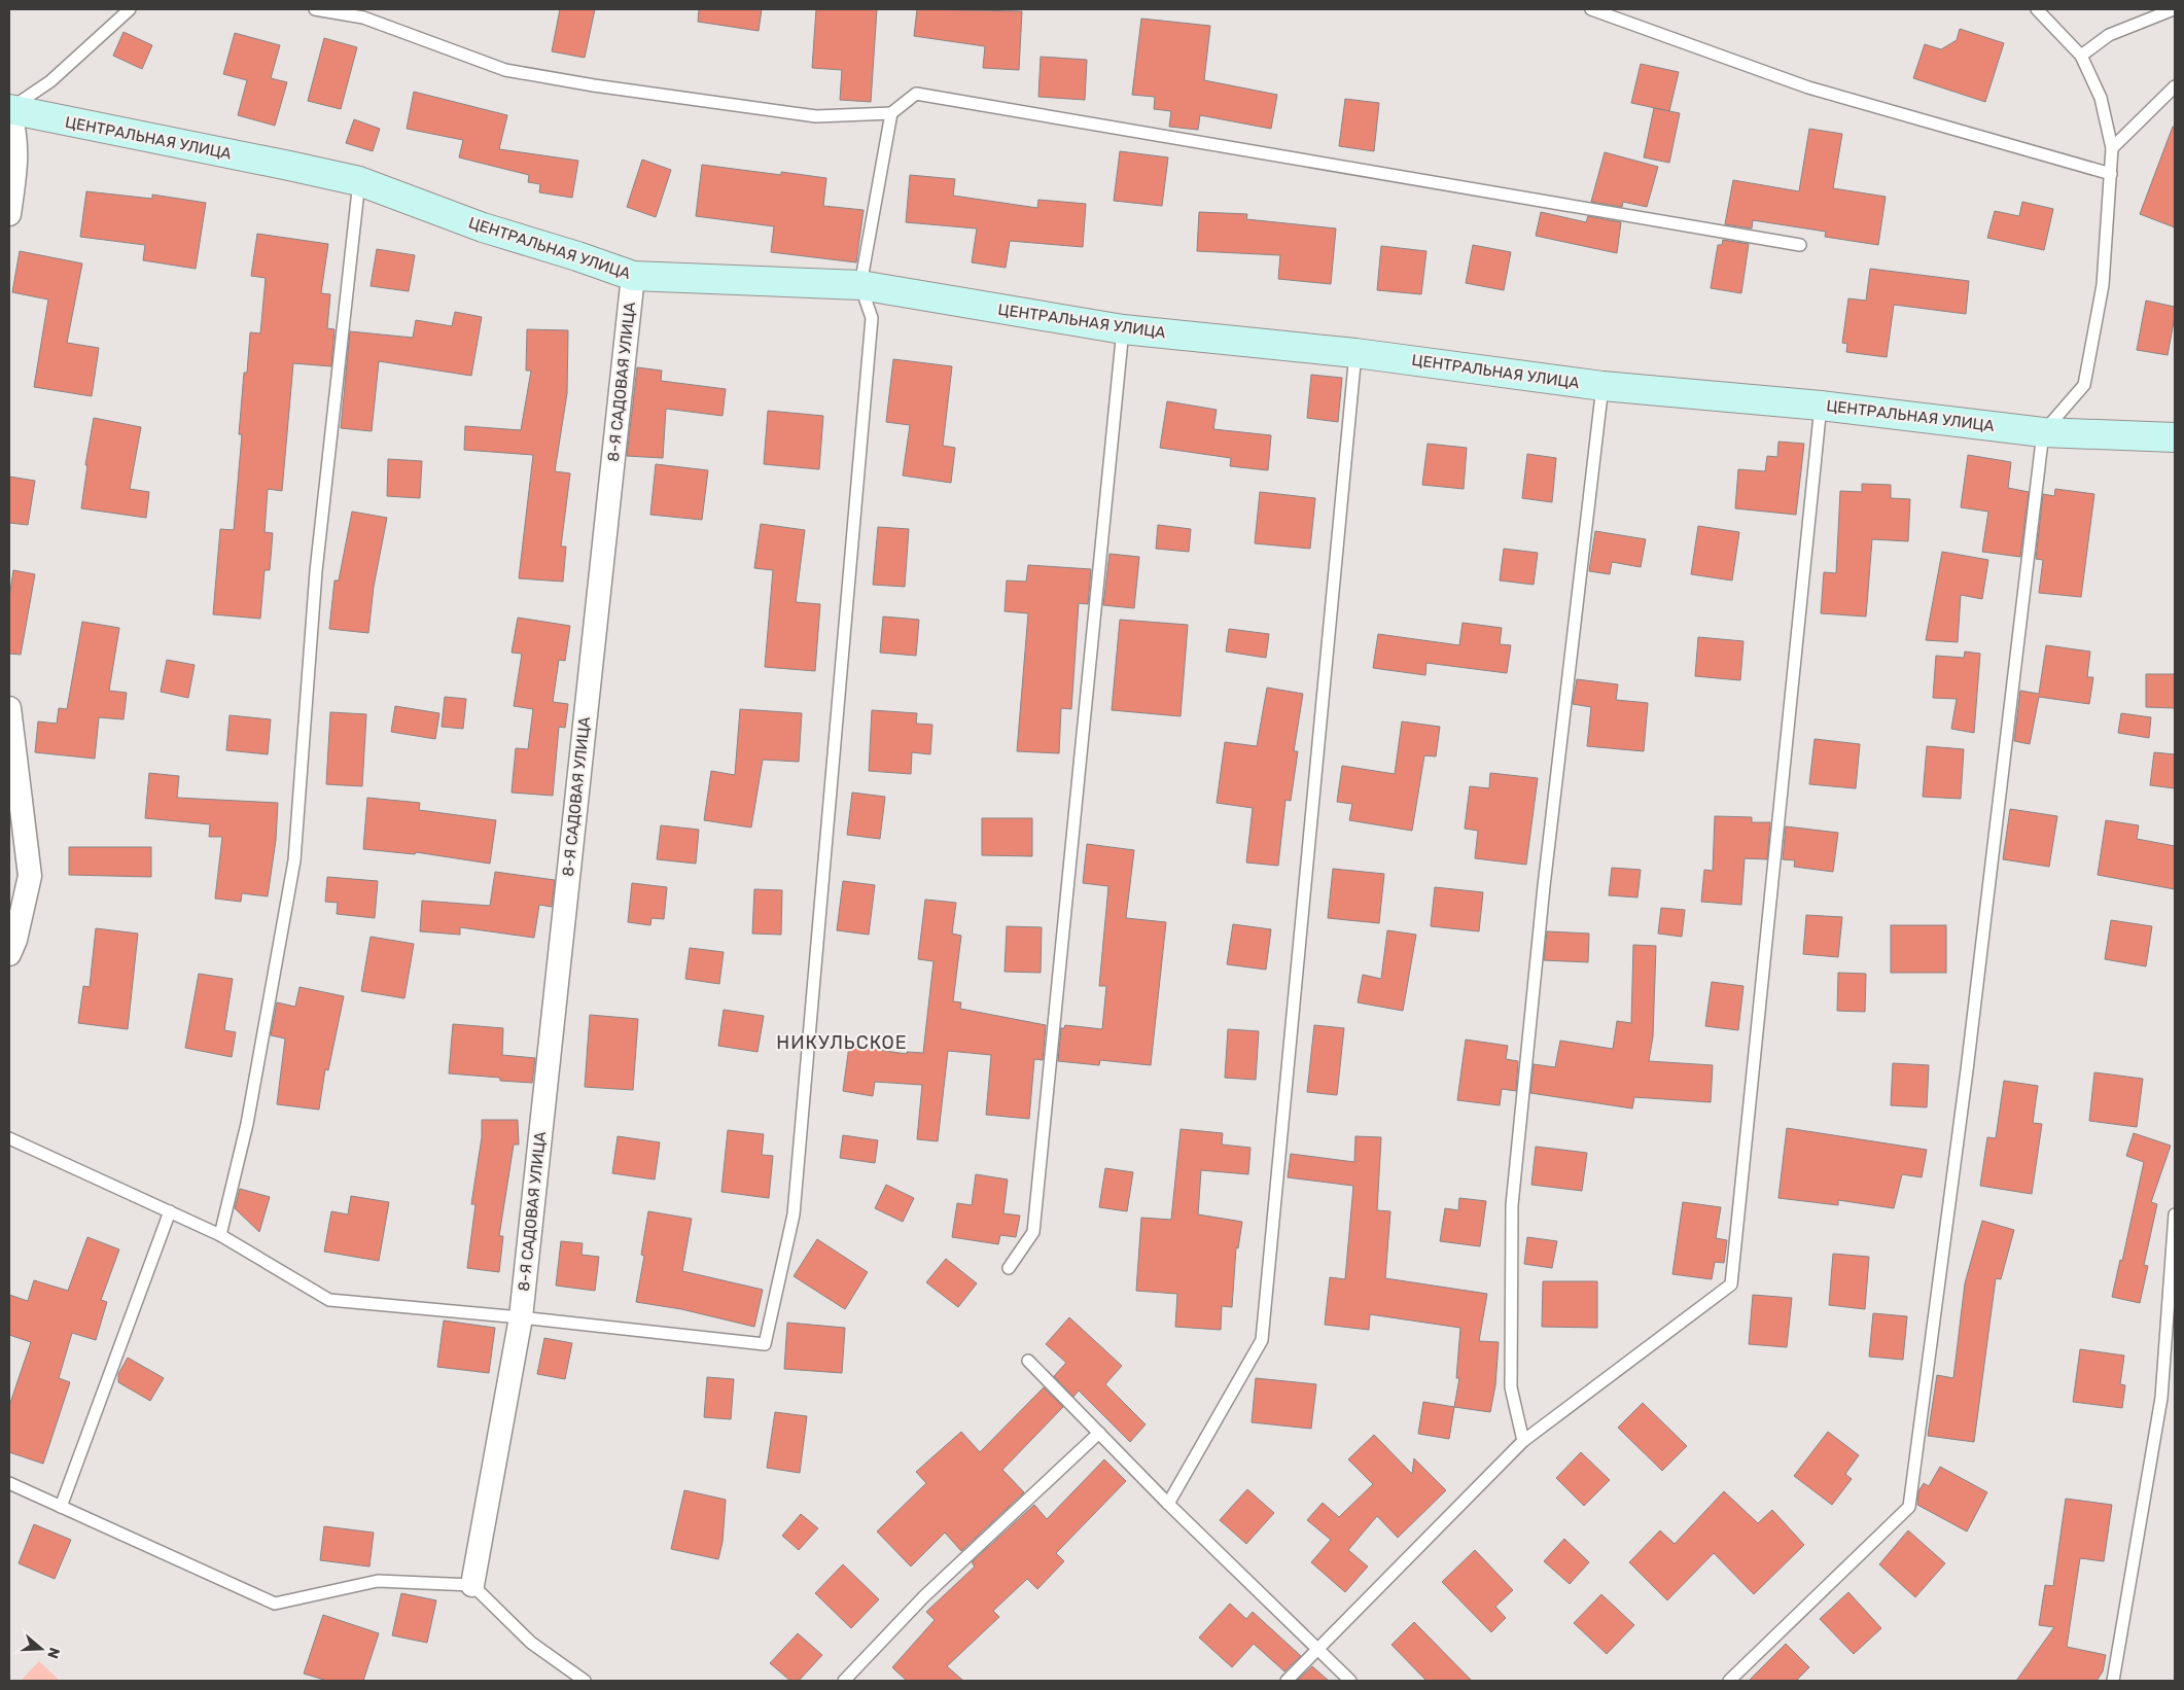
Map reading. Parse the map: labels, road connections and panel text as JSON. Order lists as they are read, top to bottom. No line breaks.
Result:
{"streets":{"street":["ЦЕНТРАЛЬНАЯ УЛИЦА","8-Я САДОВАЯ УЛИЦА"]},"crossings":[["ЦЕНТРАЛЬНАЯ УЛИЦА","8-Я САДОВАЯ УЛИЦА"]],"districts":["НИКУЛЬСКОЕ"],"north":"right"}
